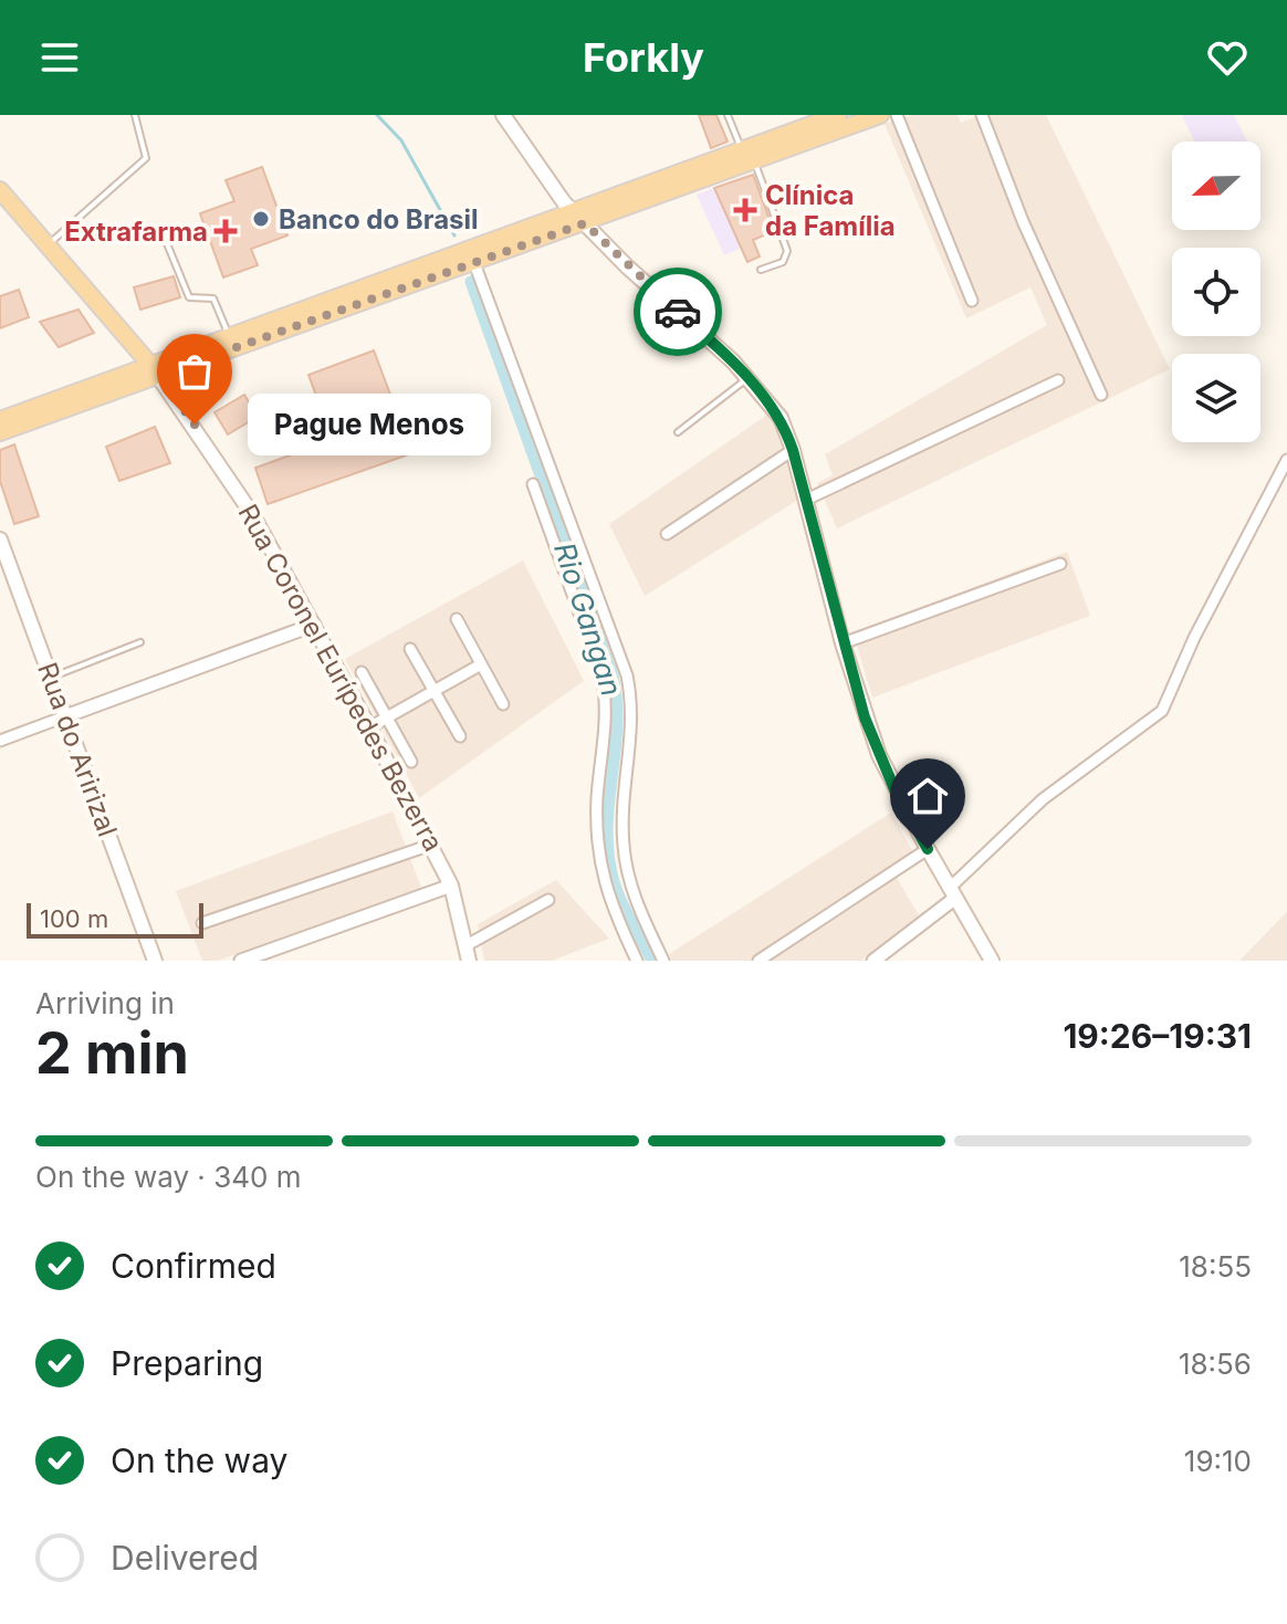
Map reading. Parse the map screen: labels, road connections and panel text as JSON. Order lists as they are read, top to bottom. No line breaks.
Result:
{"streets":{"main road":["Rua Coronel Eurípedes Bezerra","Rua do Aririzal"]},"water":["Rio Gangan"],"places":{"health":["Clínica da Família","Extrafarma"],"other":["Banco do Brasil","Pague Menos"]},"scale_bar":"100 m","north":"left","page":{"header":"Forkly","bubble":"Pague Menos","scale":"100 m","heading":["2 min","Arriving in","19:26–19:31"],"bar":"On the way · 340 m","list":[["Confirmed","18:55"],["Preparing","18:56"],["On the way","19:10"],"Delivered"]}}
